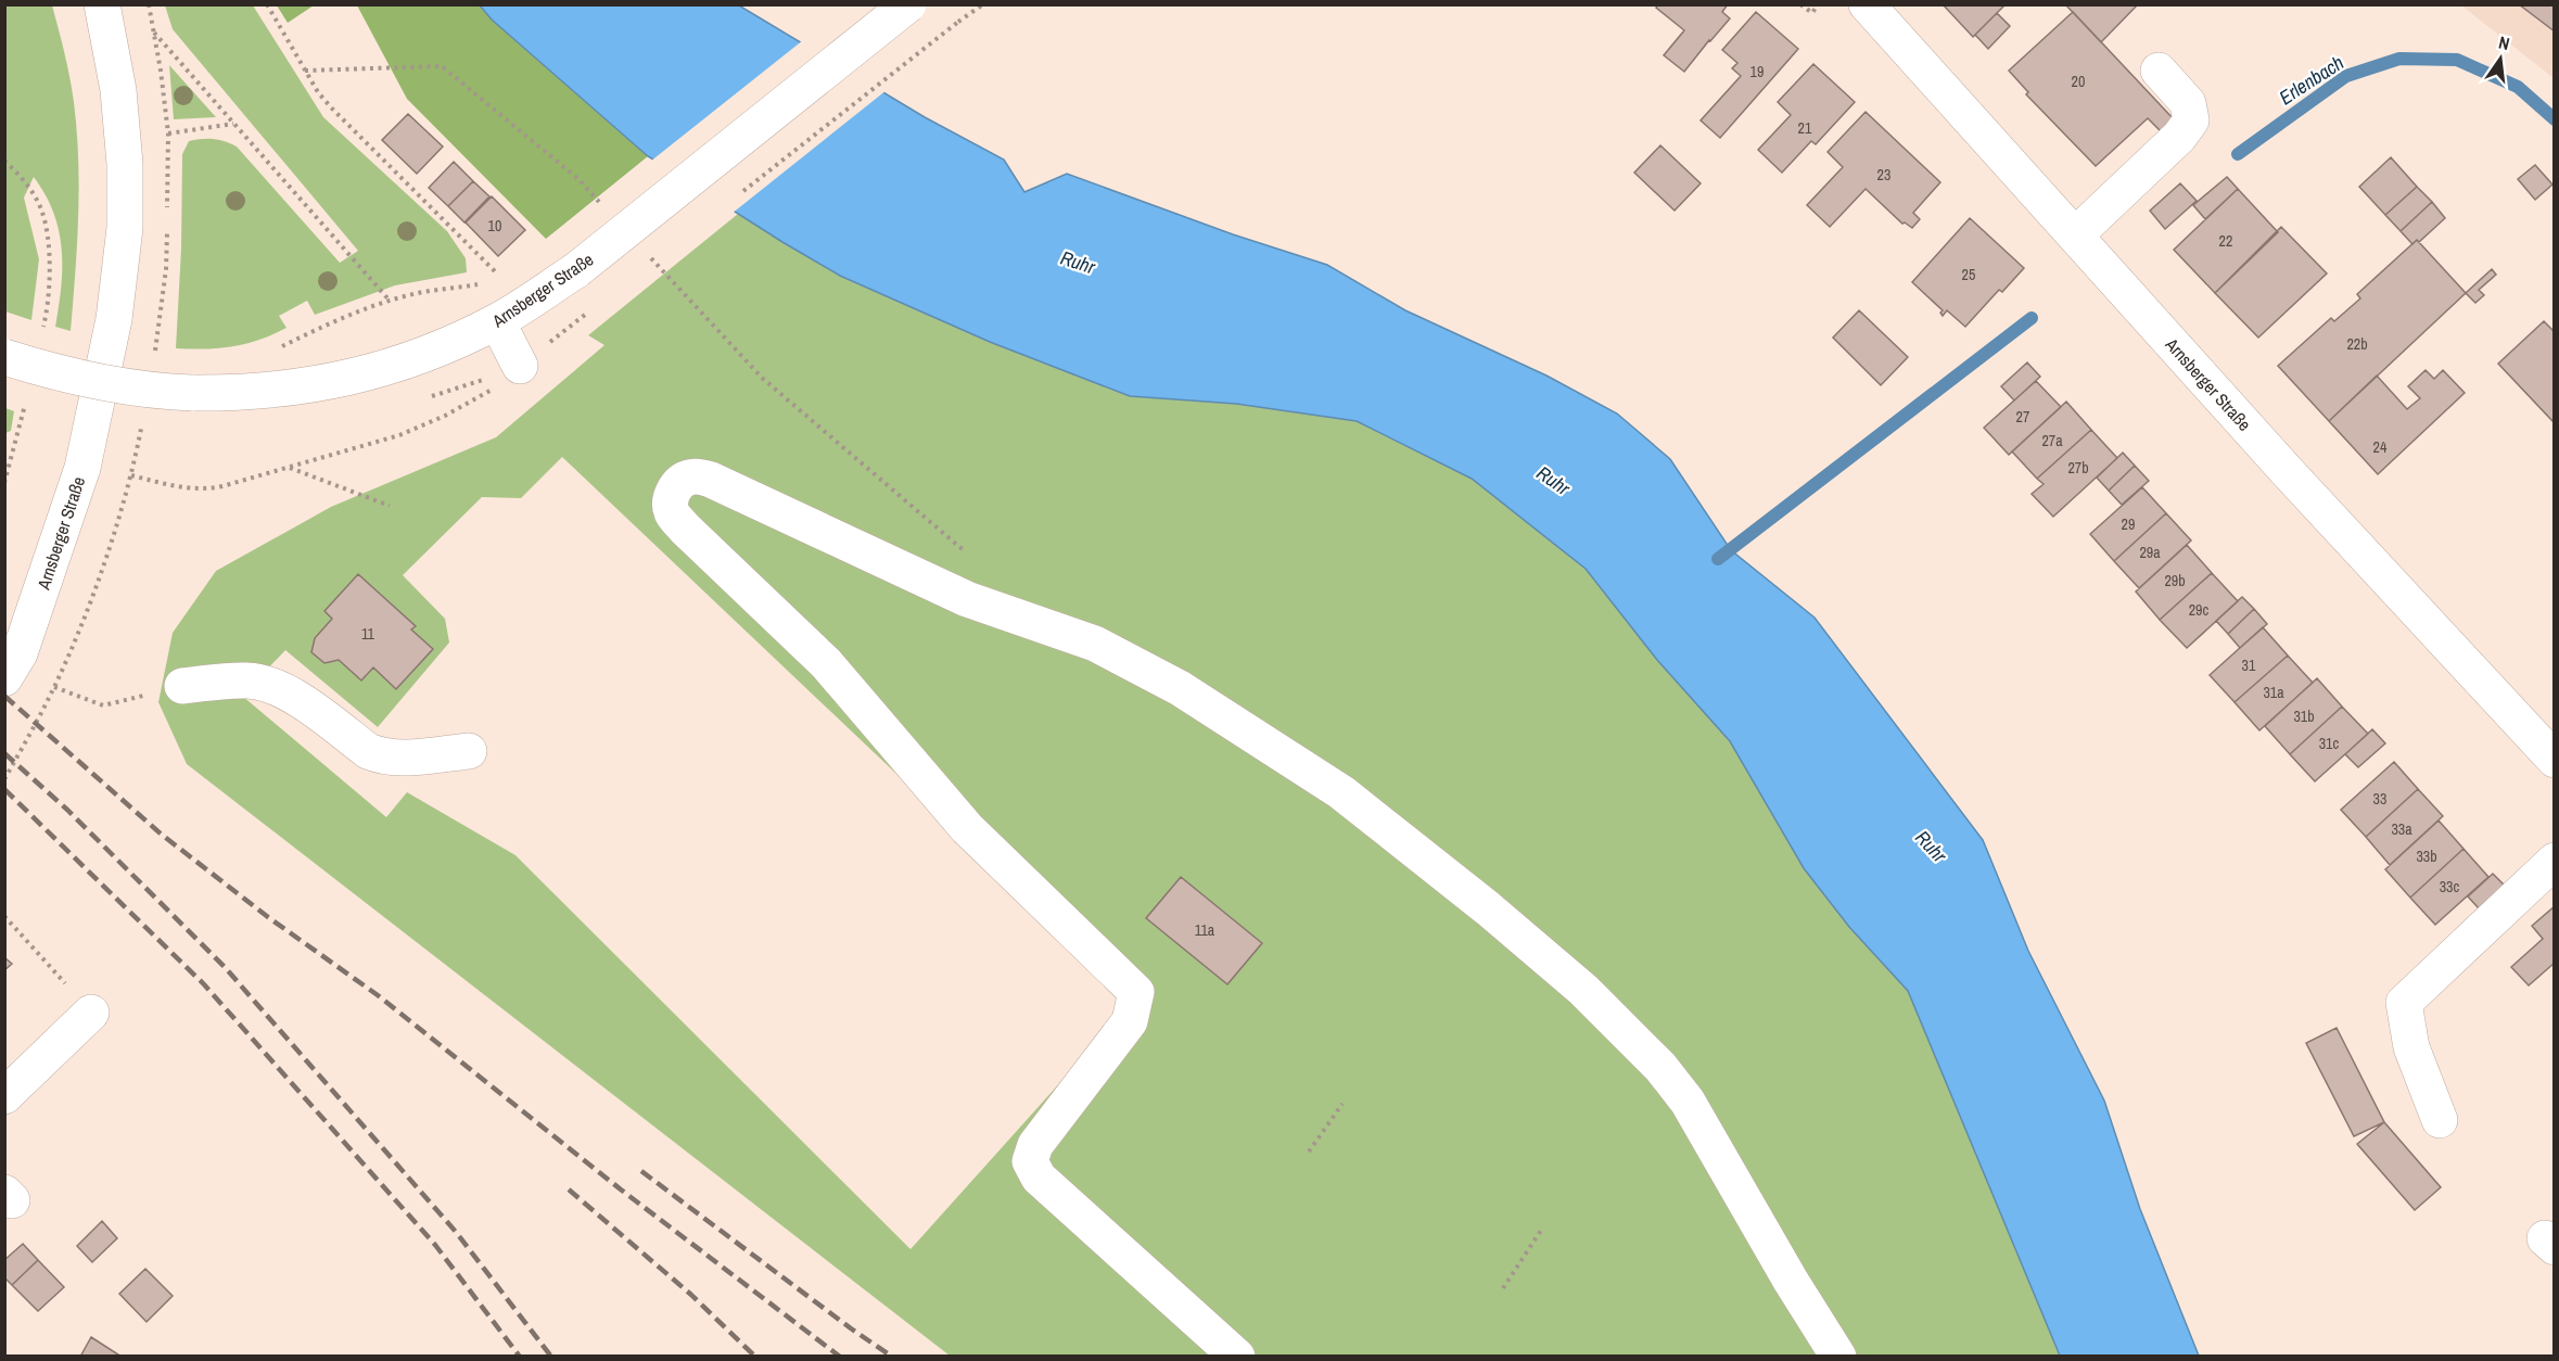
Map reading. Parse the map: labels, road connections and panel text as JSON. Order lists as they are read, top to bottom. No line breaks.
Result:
{"streets":{"street":["Arnsberger Straße"]},"water":["Erlenbach","Ruhr"],"house_numbers":["19","20","21","23","10","22","25","22b","27","27a","24","27b","29","29a","29b","29c","11","31","31a","31b","31c","33","33a","33b","33c","11a"],"north":"top"}
